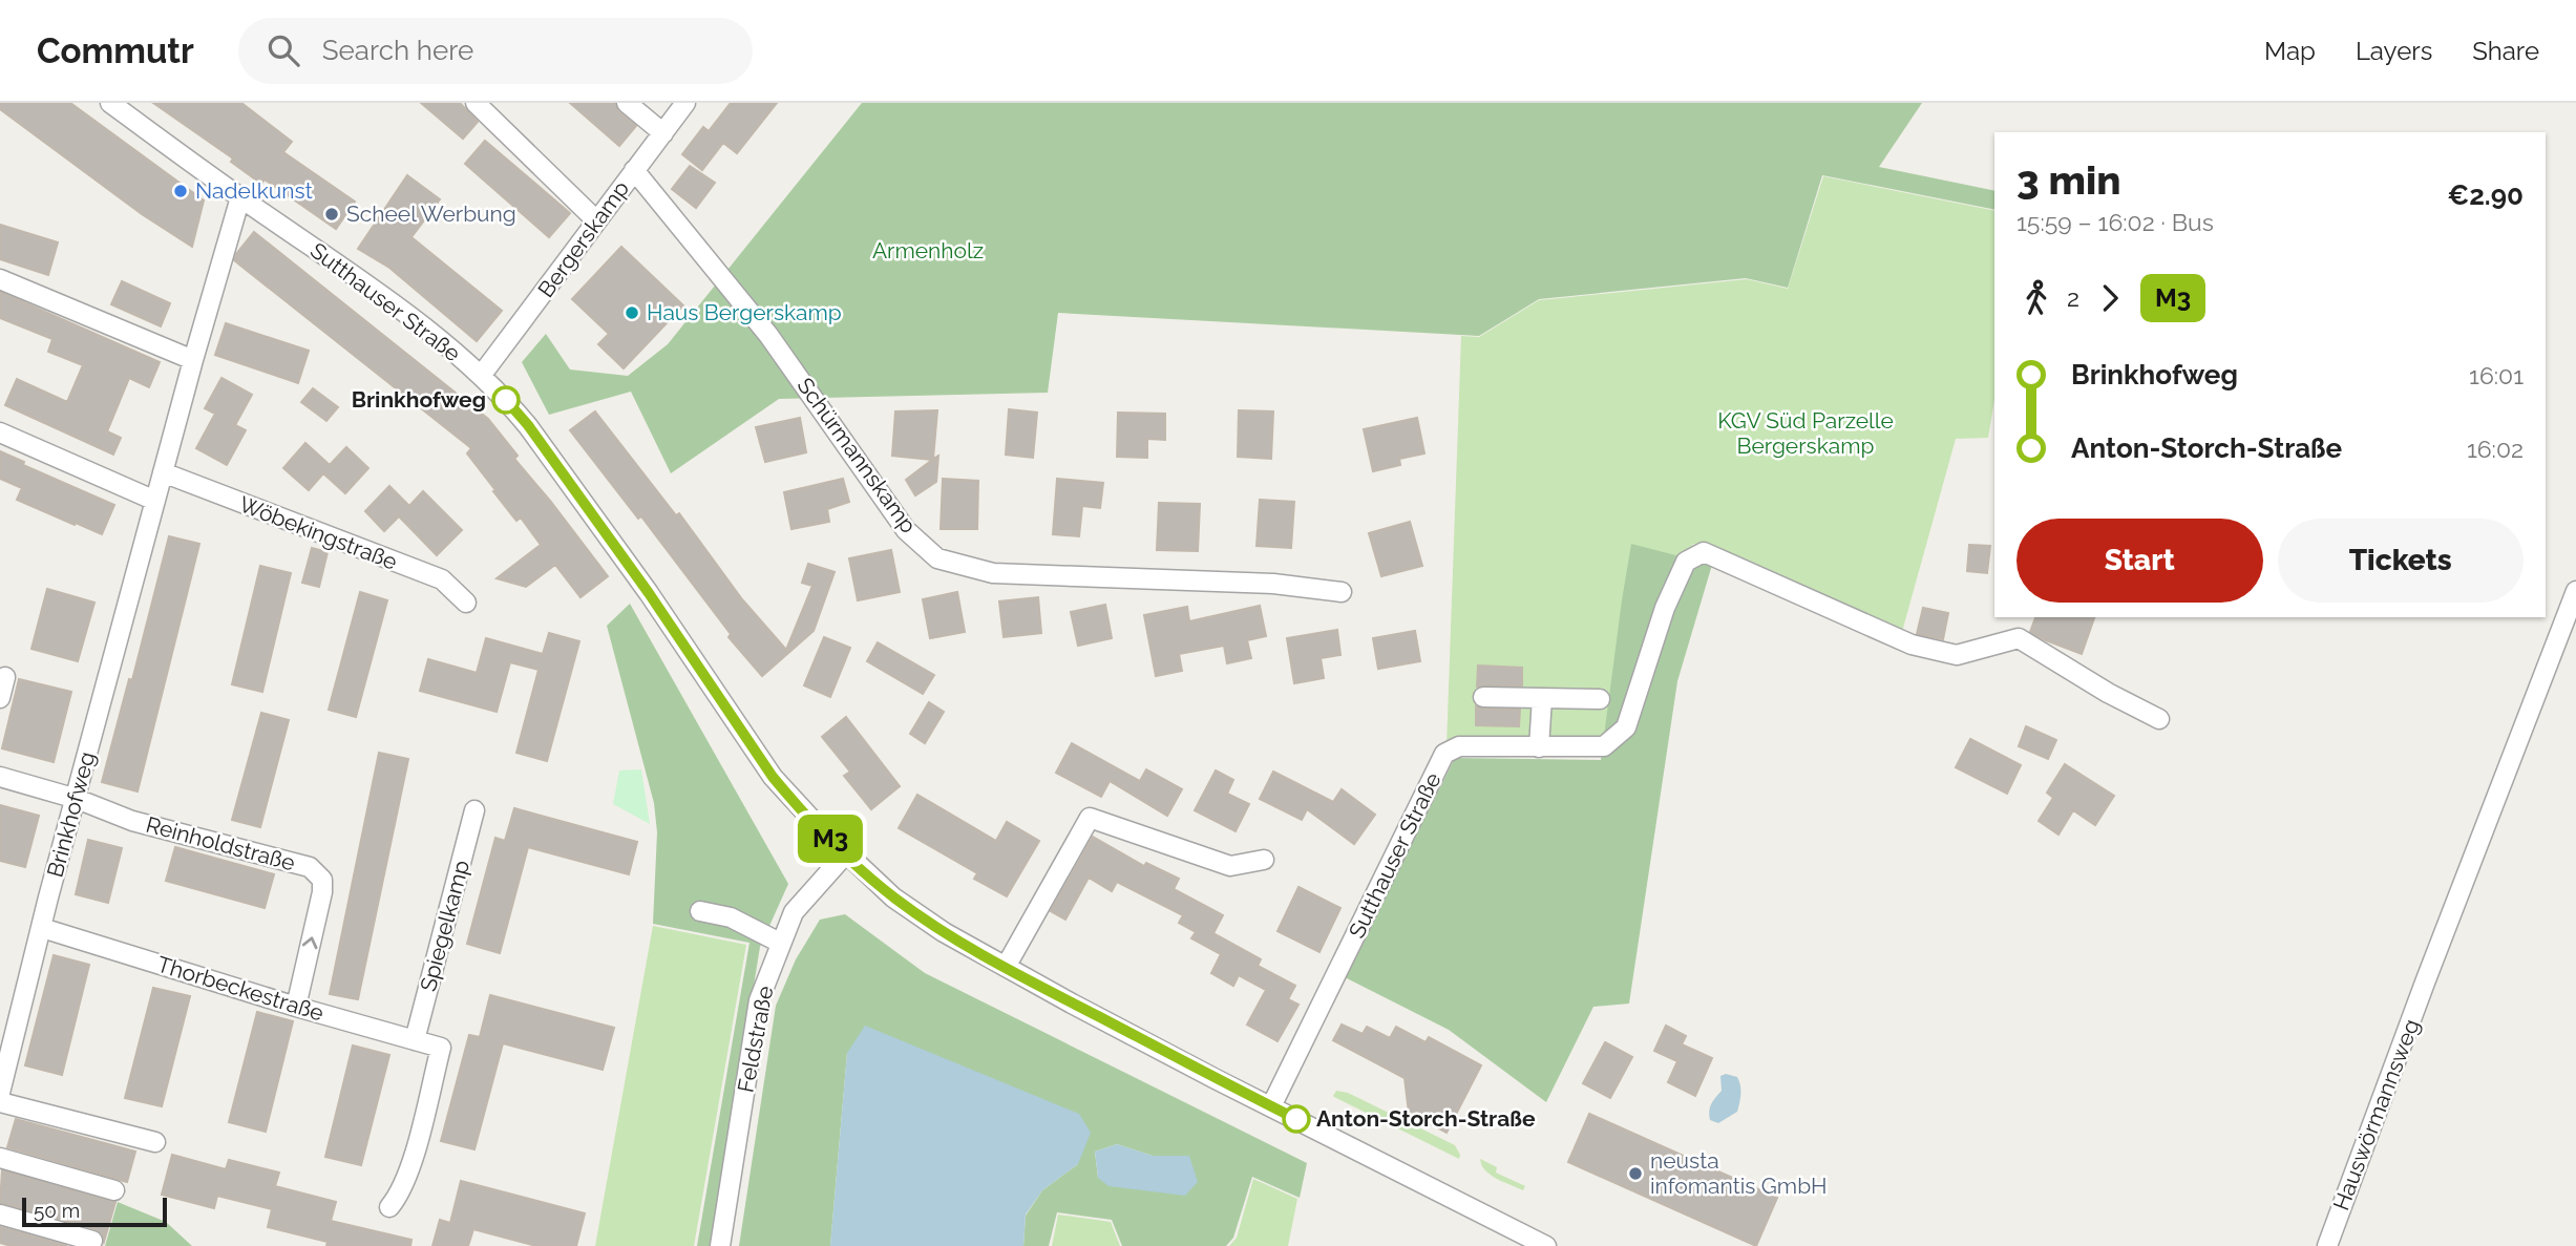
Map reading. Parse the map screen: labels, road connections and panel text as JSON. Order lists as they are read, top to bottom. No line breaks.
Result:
{"streets":{"street":["Bergerskamp","Sutthauser Straße","Schürmannskamp","Wöbekingstraße","Brinkhofweg","Reinholdstraße","Spiegelkamp","Thorbeckestraße","Feldstraße","Hauswörmannsweg"]},"crossings":[["Bergerskamp","Sutthauser Straße"],["Bergerskamp","Schürmannskamp"],["Sutthauser Straße","Brinkhofweg"],["Sutthauser Straße","Feldstraße"],["Wöbekingstraße","Brinkhofweg"],["Brinkhofweg","Reinholdstraße"],["Brinkhofweg","Thorbeckestraße"],["Reinholdstraße","Thorbeckestraße"],["Spiegelkamp","Thorbeckestraße"]],"parks":["Armenholz","KGV Süd Parzelle Bergerskamp"],"places":["Nadelkunst","Scheel Werbung","Haus Bergerskamp","Brinkhofweg","Anton-Storch-Straße","neusta infomantis GmbH"],"lines":["bus line M3"],"scale_bar":"50 m","page":{"header":"Commutr","search":"Search here","nav":["Map","Layers","Share"],"on_map":"M3","heading":["3 min","15:59 – 16:02 · Bus","€2.90"],"legs":["2","M3"],"list":[{"name":"Brinkhofweg","value":"16:01"},{"name":"Anton-Storch-Straße","value":"16:02"}],"buttons":["Start","Tickets"],"scale":"50 m"}}
